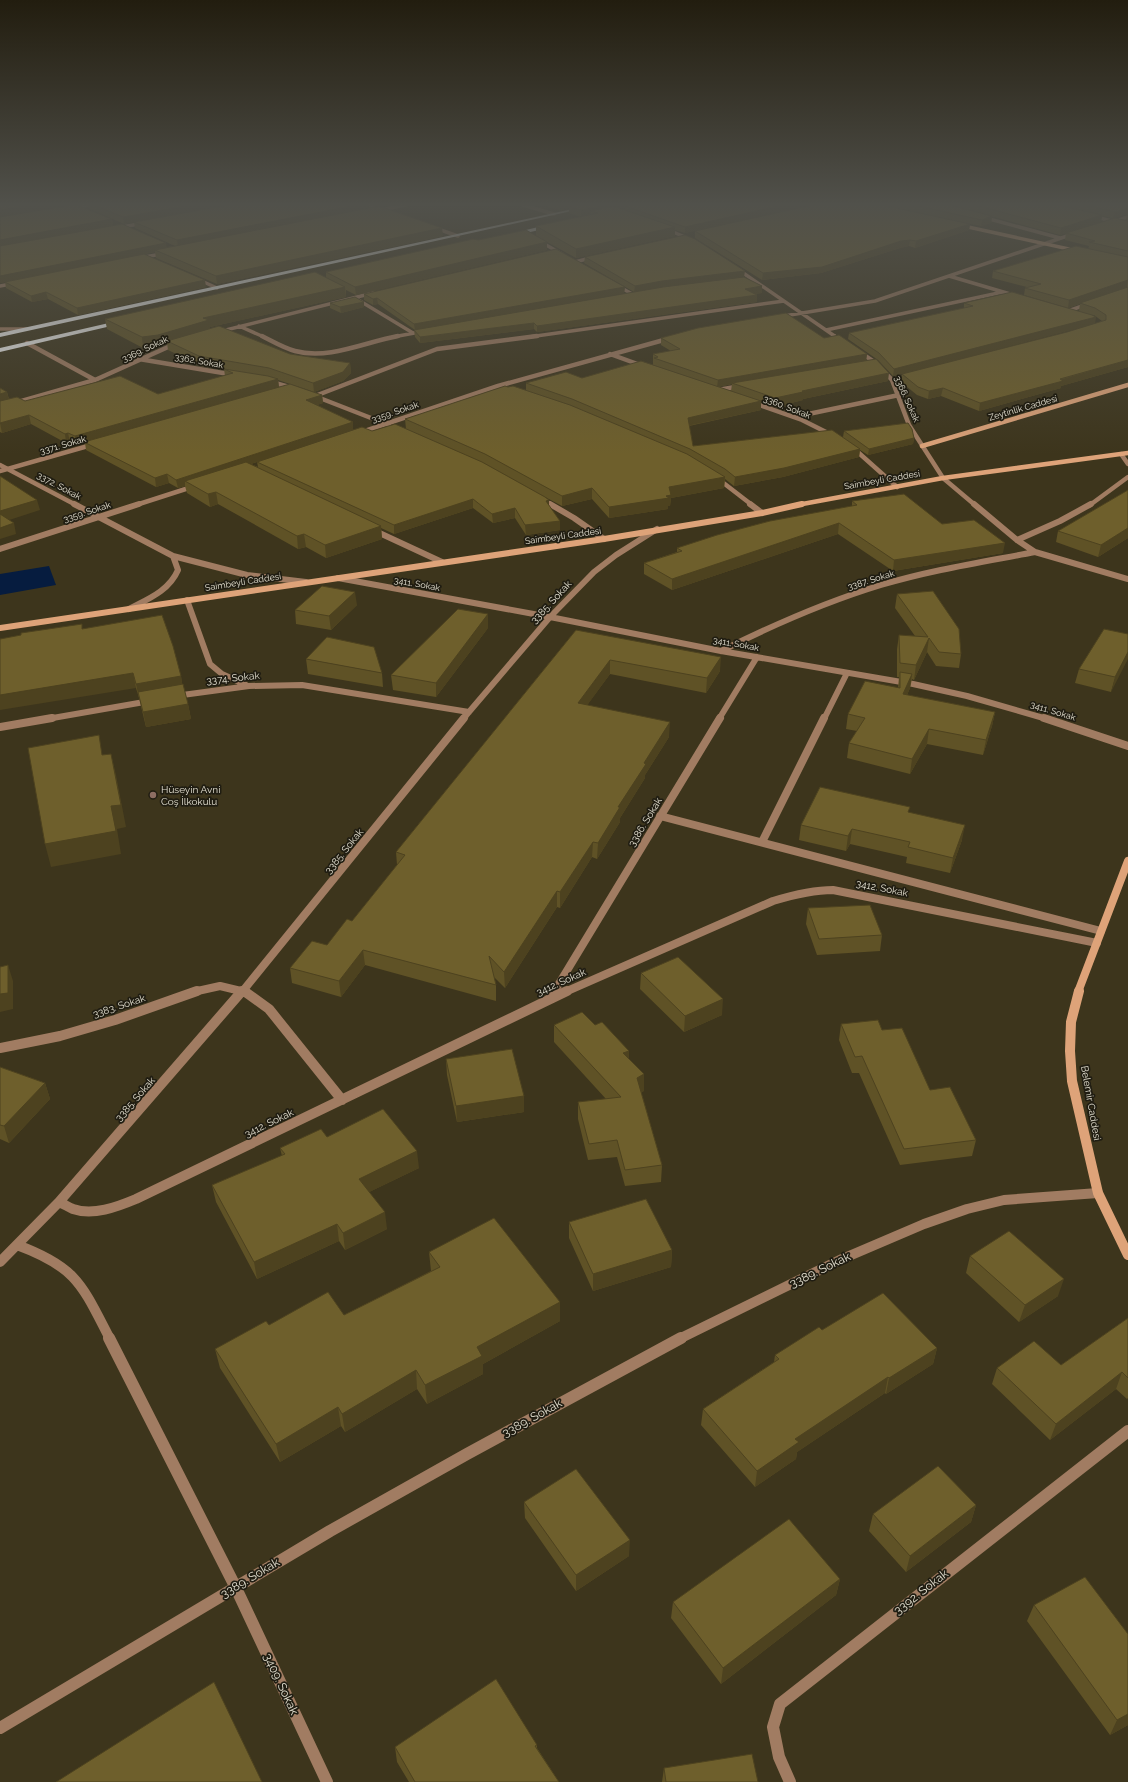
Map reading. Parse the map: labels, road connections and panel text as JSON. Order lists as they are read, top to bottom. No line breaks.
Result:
{"streets":{"main road":["Zeytinlik Caddesi","Saimbeyli Caddesi","Belemir Caddesi"],"street":["3369. Sokak","3362. Sokak","3366. Sokak","3360. Sokak","3359. Sokak","3371. Sokak","3372. Sokak","3387. Sokak","3411. Sokak","3385. Sokak","3374. Sokak","3386. Sokak","3412. Sokak","3383. Sokak","3389. Sokak","3392. Sokak","3409. Sokak"]},"crossings":[["3369. Sokak","3362. Sokak"],["3366. Sokak","Zeytinlik Caddesi"],["3366. Sokak","Saimbeyli Caddesi"],["3366. Sokak","3387. Sokak"],["3359. Sokak","3372. Sokak"],["3371. Sokak","3372. Sokak"],["Saimbeyli Caddesi","3372. Sokak"],["Saimbeyli Caddesi","3411. Sokak"],["Saimbeyli Caddesi","3385. Sokak"],["3387. Sokak","3411. Sokak"],["3411. Sokak","3385. Sokak"],["3411. Sokak","3386. Sokak"],["3385. Sokak","3374. Sokak"],["3385. Sokak","3412. Sokak"],["3385. Sokak","3383. Sokak"],["3385. Sokak","3409. Sokak"],["3386. Sokak","3412. Sokak"],["3412. Sokak","Belemir Caddesi"],["Belemir Caddesi","3389. Sokak"],["3389. Sokak","3409. Sokak"]],"places":["Hüseyin Avni Coş İlkokulu"]}
